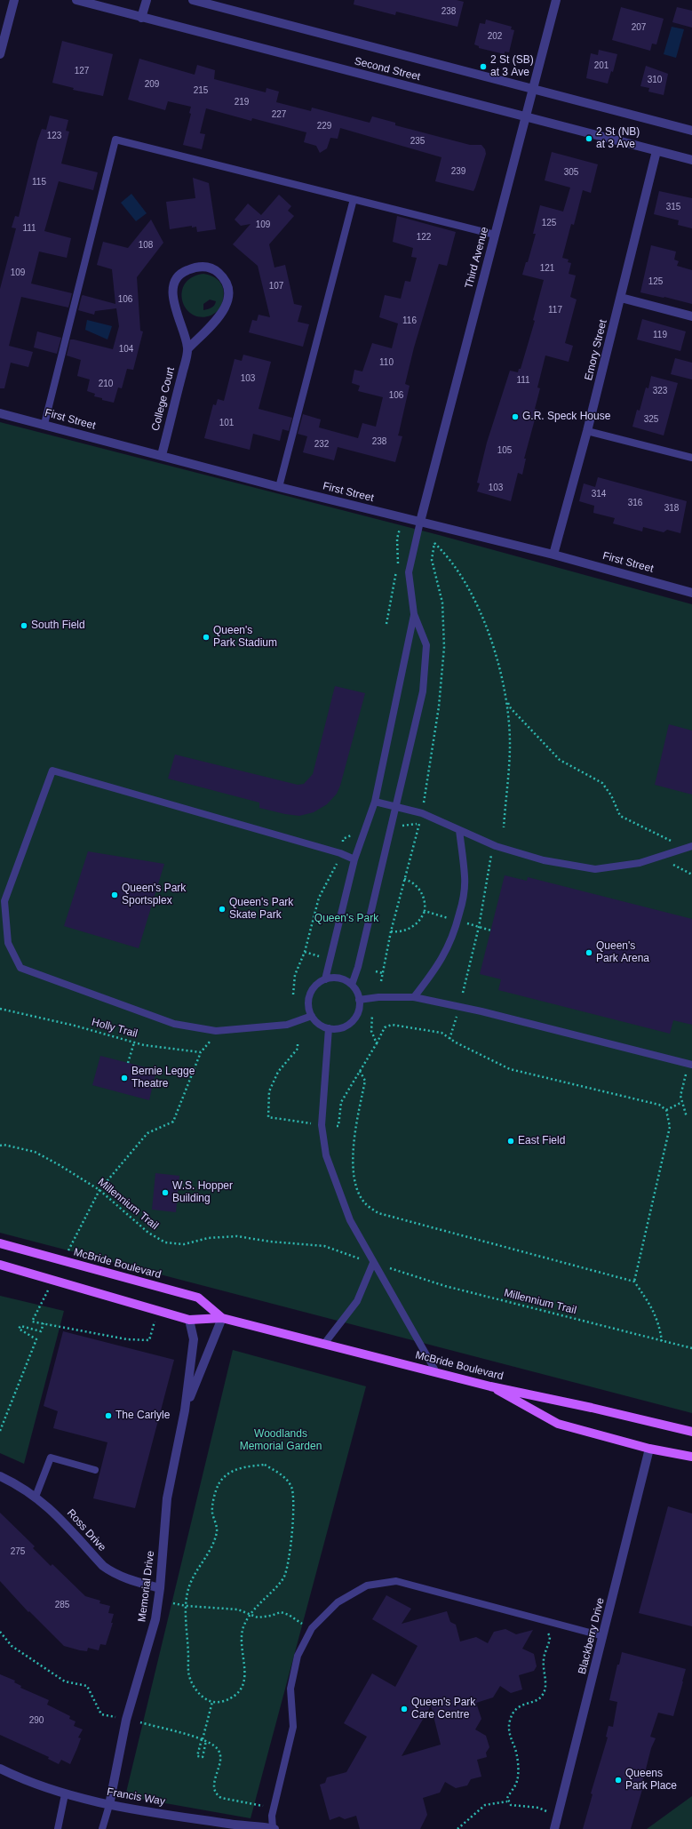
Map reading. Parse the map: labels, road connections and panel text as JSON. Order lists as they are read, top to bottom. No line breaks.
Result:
{"streets":{"main road":["McBride Boulevard"],"street":["Second Street","Third Avenue","Emory Street","College Court","First Street","Ross Drive","Memorial Drive","Blackberry Drive","Francis Way"],"path":["Holly Trail","Millennium Trail"]},"crossings":[["Second Street","Third Avenue"],["Second Street","Emory Street"],["Third Avenue","First Street"],["Emory Street","First Street"],["College Court","First Street"],["McBride Boulevard","Memorial Drive"],["Ross Drive","Memorial Drive"],["Memorial Drive","Francis Way"]],"parks":["Queen's Park","Woodlands Memorial Garden"],"places":["2 St (SB) at 3 Ave","2 St (NB) at 3 Ave","G.R. Speck House","South Field","Queen's Park Stadium","Queen's Park Sportsplex","Queen's Park Skate Park","Queen's Park Arena","Bernie Legge Theatre","East Field","W.S. Hopper Building","The Carlyle","Queen's Park Care Centre","Queens Park Place"],"house_numbers":["238","207","202","201","127","310","209","215","219","227","229","123","235","239","305","115","315","125","109","111","122","108","121","109","125","107","106","117","116","119","104","110","103","111","210","323","106","325","101","238","232","105","103","314","316","318","275","285","290"]}
